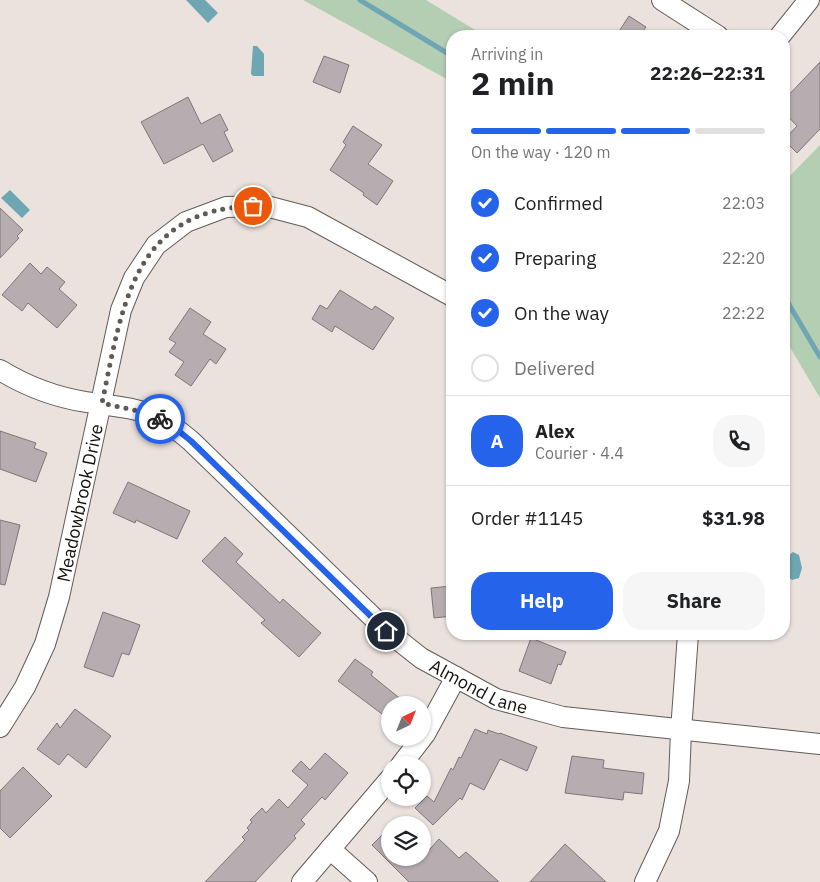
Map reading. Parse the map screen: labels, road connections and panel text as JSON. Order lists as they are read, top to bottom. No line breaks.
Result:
{"streets":{"street":["Meadowbrook Drive","Almond Lane"]},"crossings":[["Meadowbrook Drive","Almond Lane"]],"north":"top right","page":{"heading":["2 min","Arriving in","22:26–22:31"],"panel":["Alex","Courier · 4.4","Order #1145","$31.98"],"bar":"On the way · 120 m","list":[["Confirmed","22:03"],["Preparing","22:20"],["On the way","22:22"],"Delivered"],"round":"A","buttons":["Help","Share"]}}
